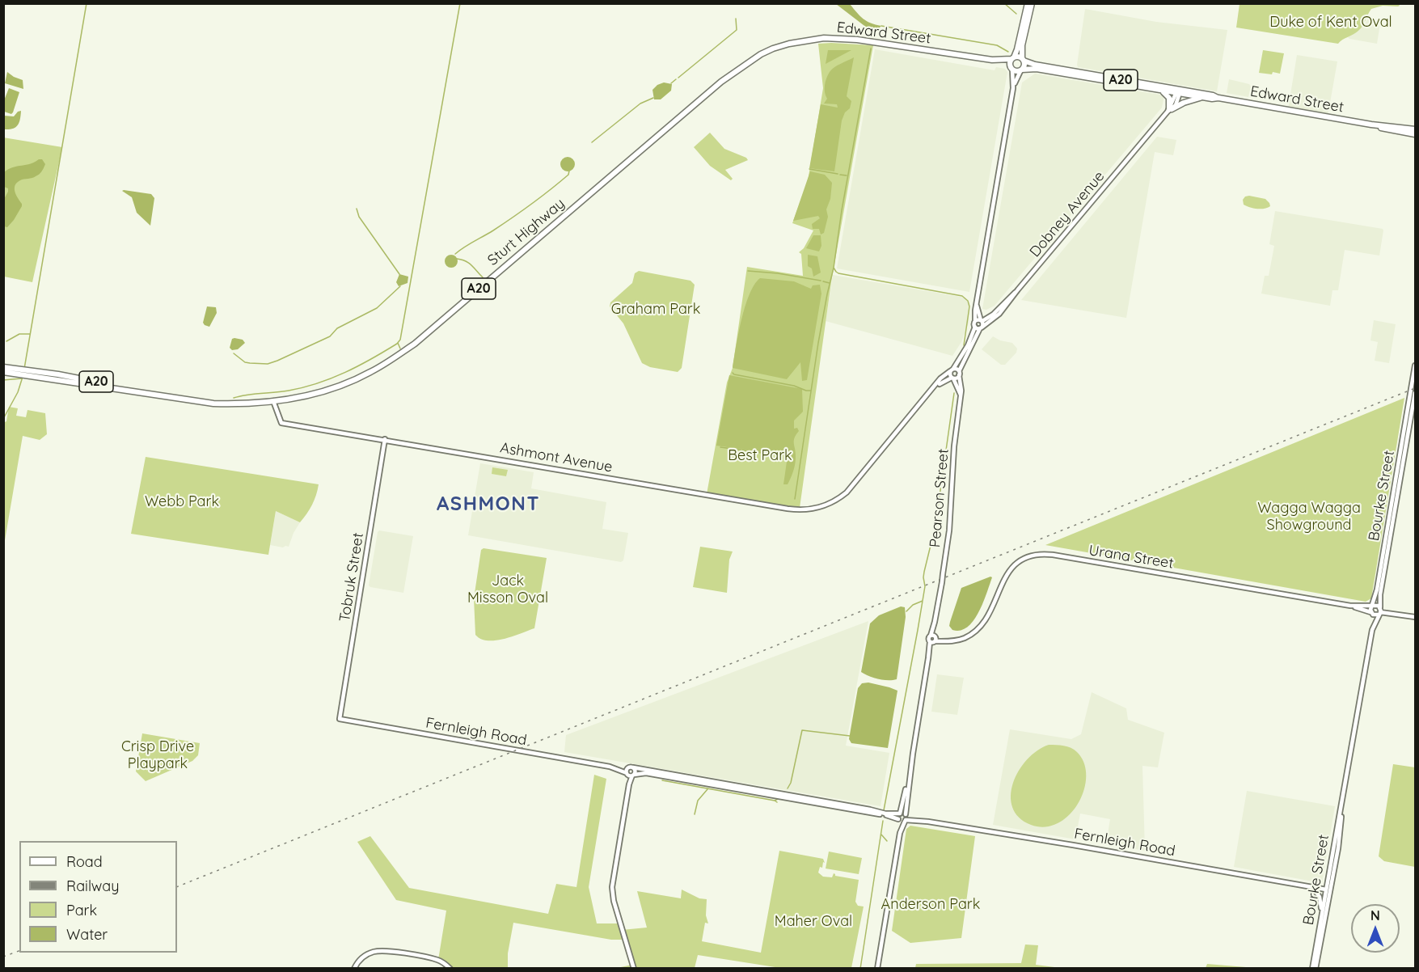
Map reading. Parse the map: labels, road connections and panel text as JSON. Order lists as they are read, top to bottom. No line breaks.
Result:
{"streets":{"highway":["Edward Street","A20","Sturt Highway"],"street":["Dobney Avenue","Ashmont Avenue","Bourke Street","Pearson Street","Urana Street","Tobruk Street","Fernleigh Road"]},"crossings":[["Edward Street","A20"],["Edward Street","Dobney Avenue"],["Edward Street","Sturt Highway"],["Dobney Avenue","Pearson Street"],["Sturt Highway","Ashmont Avenue"],["Ashmont Avenue","Tobruk Street"],["Bourke Street","Urana Street"],["Bourke Street","Fernleigh Road"],["Pearson Street","Urana Street"],["Pearson Street","Fernleigh Road"],["Tobruk Street","Fernleigh Road"]],"districts":["ASHMONT"],"parks":["Duke of Kent Oval","Graham Park","Best Park","Webb Park","Wagga Wagga Showground","Jack Misson Oval","Crisp Drive Playpark","Anderson Park","Maher Oval"],"legend":["Road","Railway","Park","Water"],"north":"top"}
